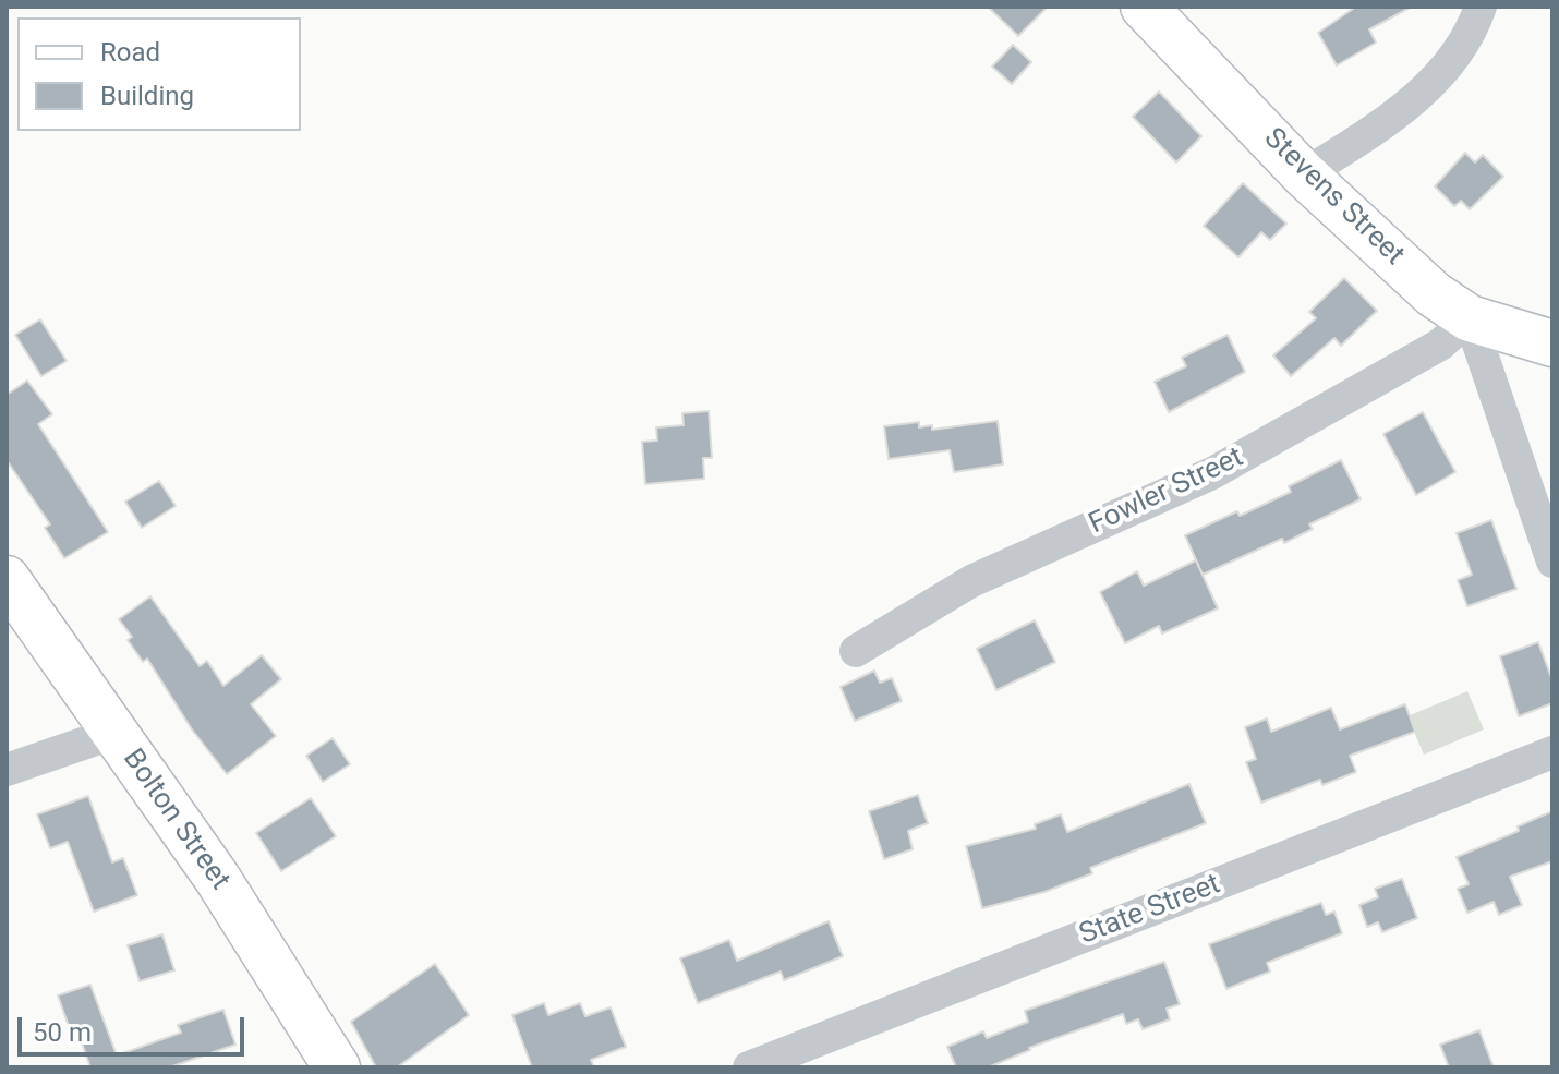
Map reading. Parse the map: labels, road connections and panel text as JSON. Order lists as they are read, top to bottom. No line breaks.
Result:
{"streets":{"main road":["Stevens Street","Bolton Street"],"street":["Fowler Street","State Street"]},"crossings":[["Stevens Street","Fowler Street"]],"legend":["Road","Building"],"scale_bar":"50 m"}
